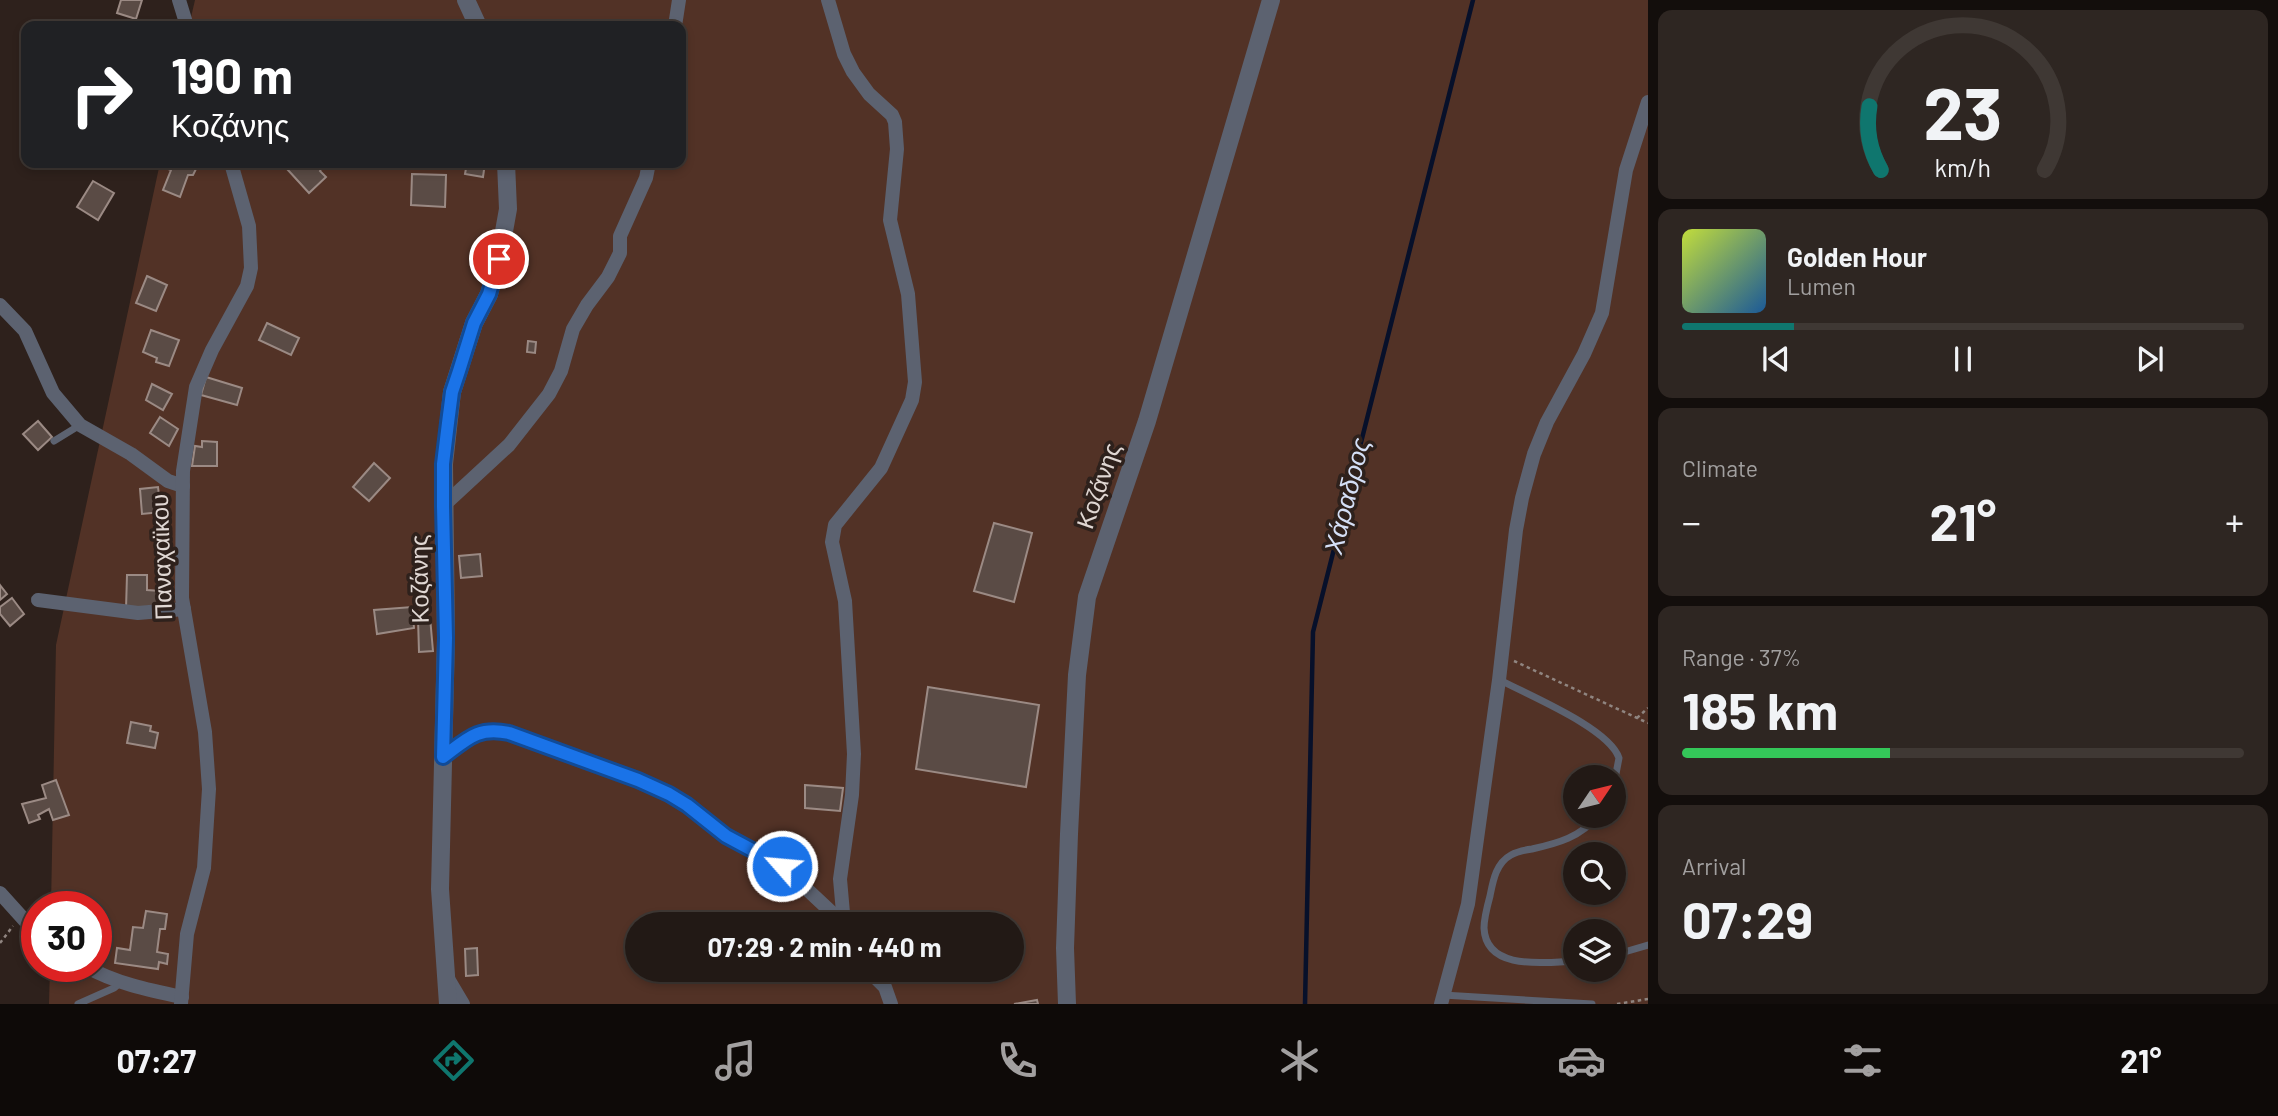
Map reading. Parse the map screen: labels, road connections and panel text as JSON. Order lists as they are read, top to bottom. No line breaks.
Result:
{"streets":{"street":["Κοζάνης","Παναχαϊκου"]},"water":["Χάραδρος"],"north":"top right","page":{"turn":["190 m","Κοζάνης"],"song":["Golden Hour","Lumen"],"tile":["Climate",["Range · 37%","185 km"],["Arrival","07:29"]],"heat":["−","21°","+"],"limit":"30","trip":"07:29 · 2 min · 440 m","tabs":["07:27","21°"],"gauge":["23","km/h"]}}
